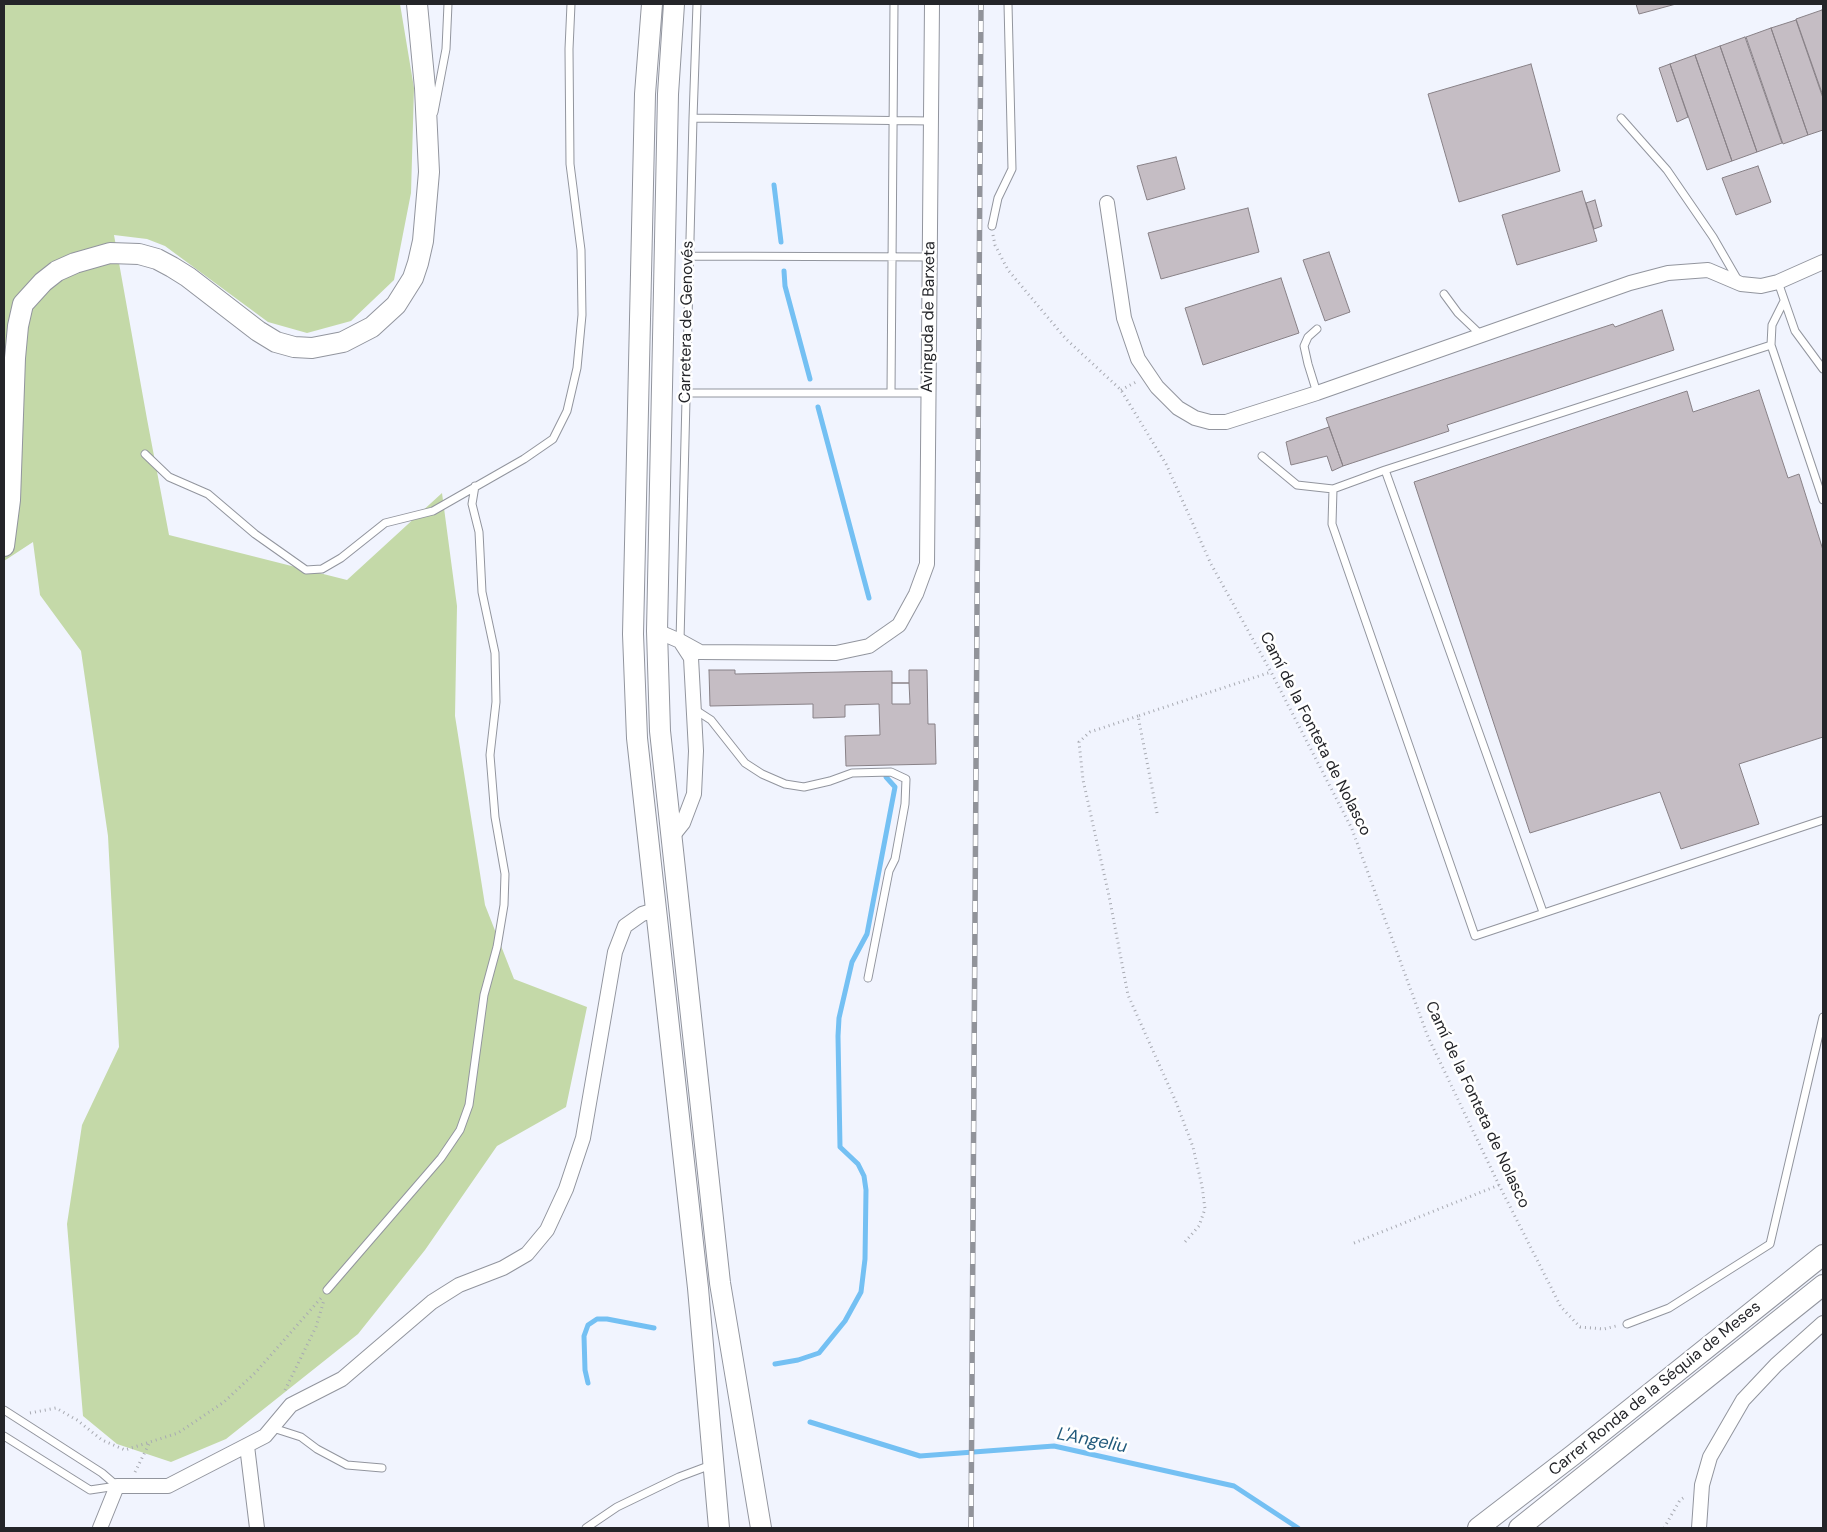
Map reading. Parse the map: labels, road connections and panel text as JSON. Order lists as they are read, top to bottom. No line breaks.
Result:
{"streets":{"main road":["Carrer Ronda de la Séquia de Meses"],"street":["Avinguda de Barxeta","Carretera de Genovés"],"path":["Camí de la Fonteta de Nolasco"]},"crossings":[["Avinguda de Barxeta","Carretera de Genovés"]],"water":["L'Angeliu"]}
